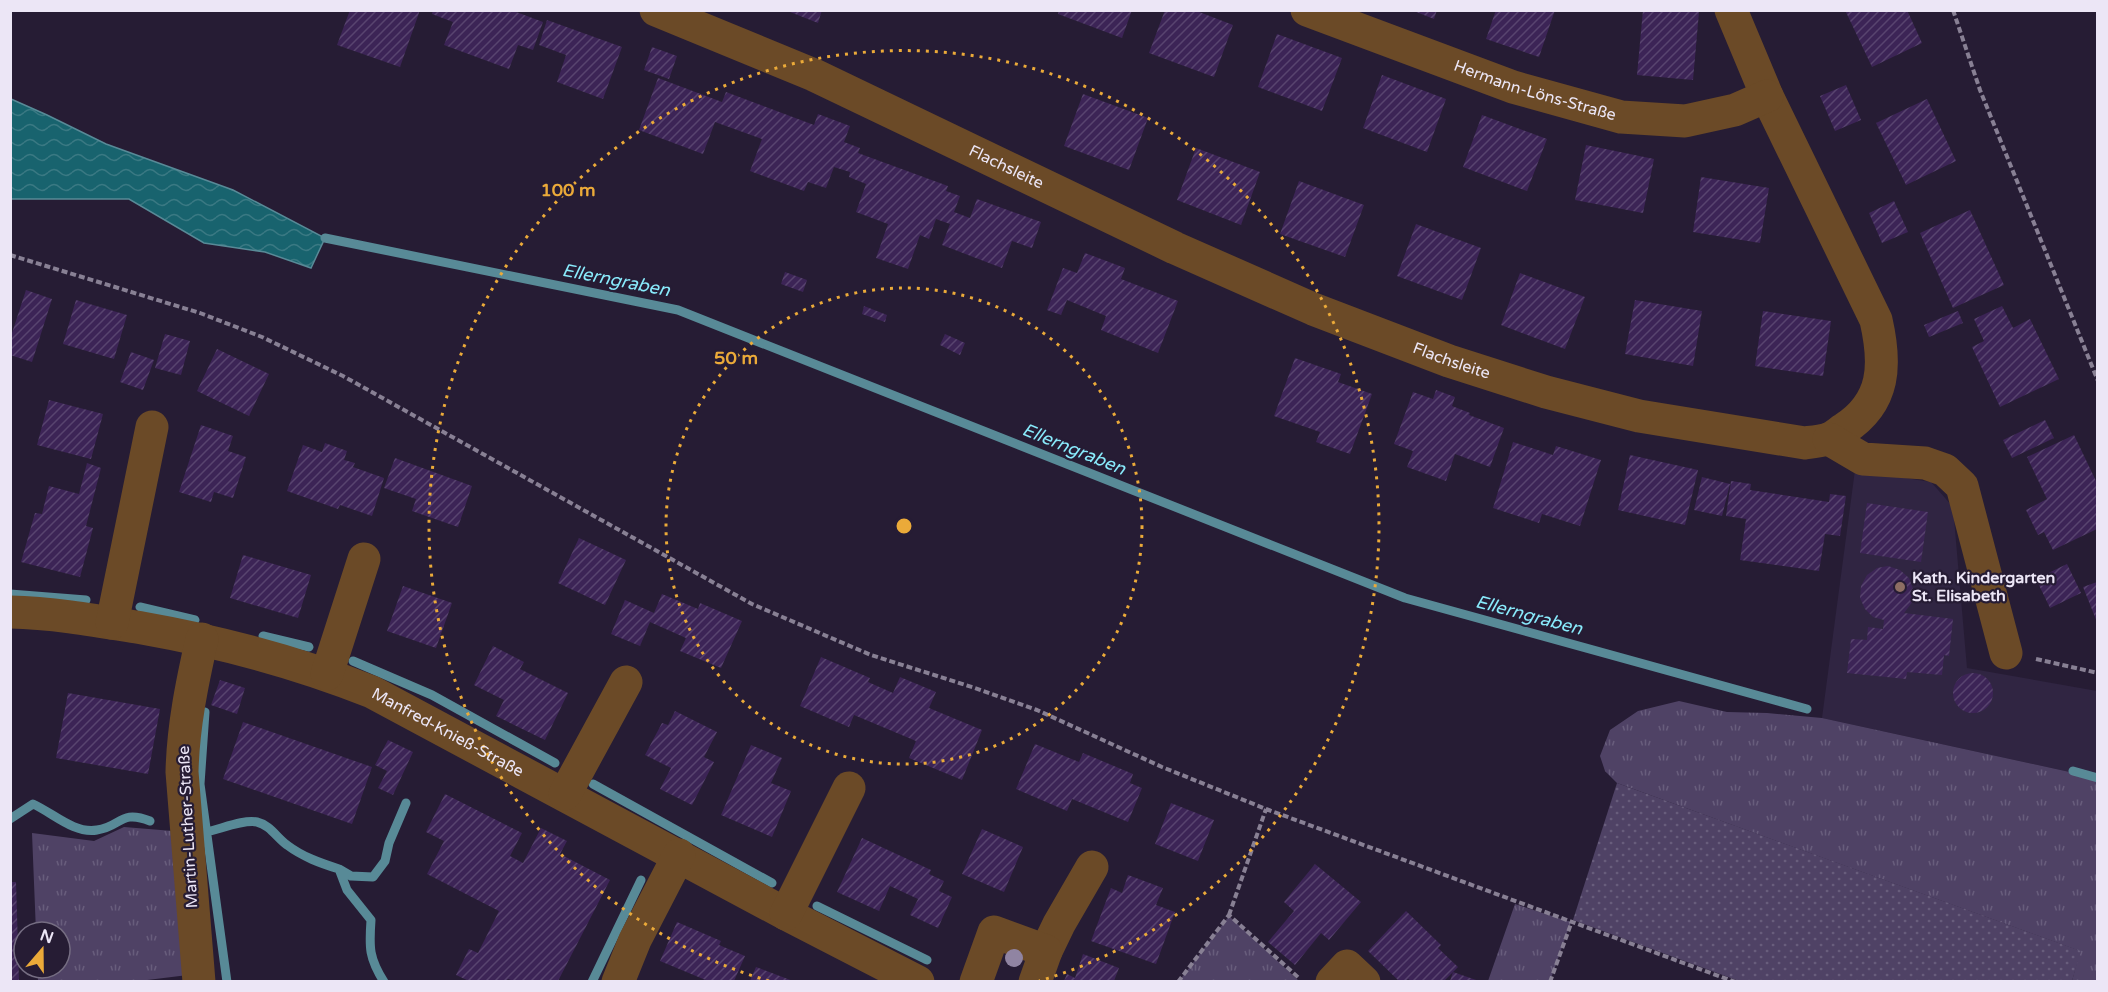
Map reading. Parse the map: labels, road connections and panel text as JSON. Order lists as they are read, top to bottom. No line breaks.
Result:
{"streets":{"street":["Hermann-Löns-Straße","Flachsleite","Manfred-Knieß-Straße","Martin-Luther-Straße"]},"crossings":[["Hermann-Löns-Straße","Flachsleite"],["Manfred-Knieß-Straße","Martin-Luther-Straße"]],"water":["Ellerngraben"],"places":["Kath. Kindergarten St. Elisabeth"],"north":"top","rings":["100 m","50 m"]}
